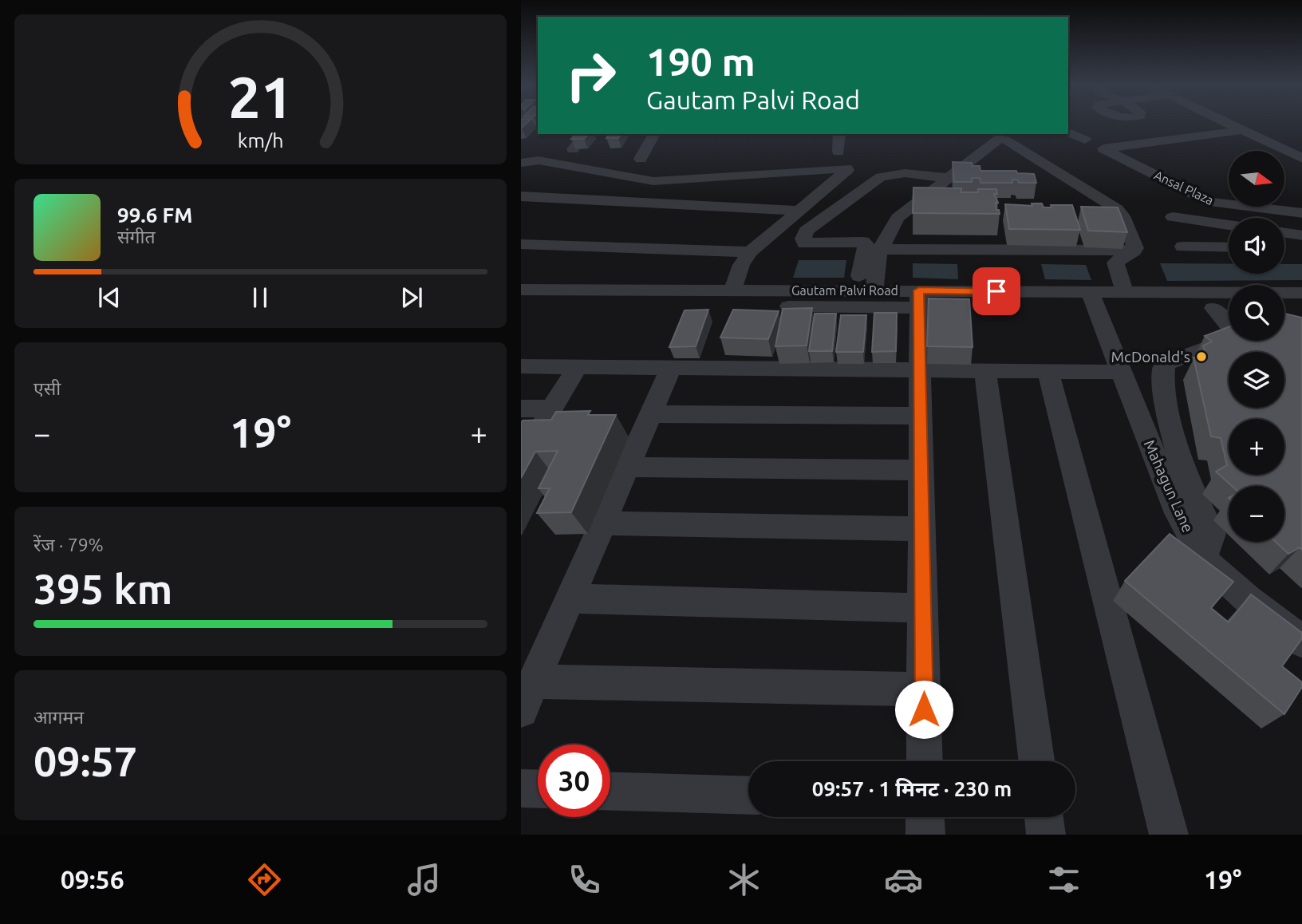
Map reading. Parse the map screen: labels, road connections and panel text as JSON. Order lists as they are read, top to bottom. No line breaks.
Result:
{"streets":{"street":["Ansal Plaza","Gautam Palvi Road","Mahagun Lane"]},"crossings":[["Gautam Palvi Road","Mahagun Lane"]],"places":["McDonald's"],"north":"right","page":{"turn":["190 m","Gautam Palvi Road"],"map_buttons":["+","−"],"song":["99.6 FM","संगीत"],"tile":["एसी",["रेंज · 79%","395 km"],["आगमन","09:57"]],"heat":["−","19°","+"],"limit":"30","trip":"09:57 · 1 मिनट · 230 m","tabs":["09:56","19°"],"gauge":["21","km/h"]}}
